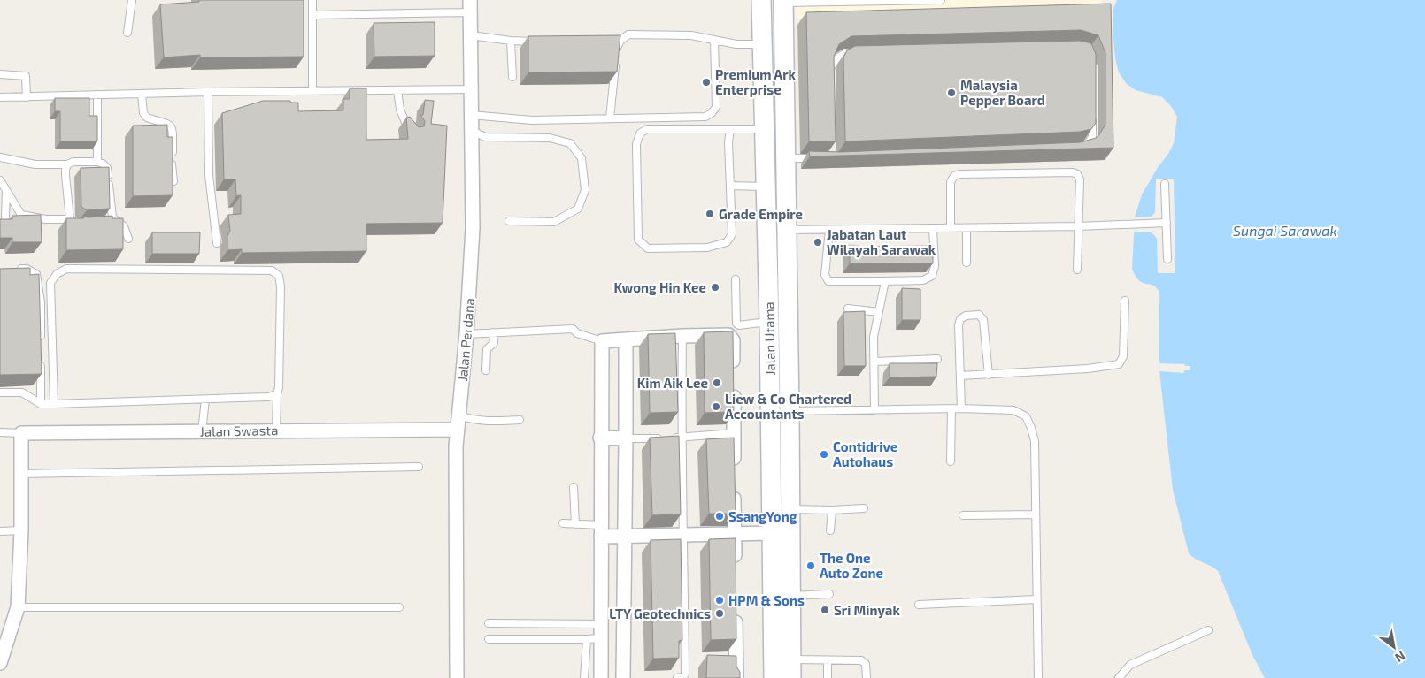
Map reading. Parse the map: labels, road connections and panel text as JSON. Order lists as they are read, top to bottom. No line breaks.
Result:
{"streets":{"main road":["Jalan Utama"],"street":["Jalan Perdana","Jalan Swasta"]},"crossings":[["Jalan Perdana","Jalan Swasta"]],"water":["Sungai Sarawak"],"places":["Premium Ark Enterprise","Malaysia Pepper Board","Grade Empire","Jabatan Laut Wilayah Sarawak","Kwong Hin Kee","Kim Aik Lee","Liew & Co Chartered Accountants","Contidrive Autohaus","SsangYong","The One Auto Zone","HPM & Sons","Sri Minyak","LTY Geotechnics"],"north":"bottom right"}
